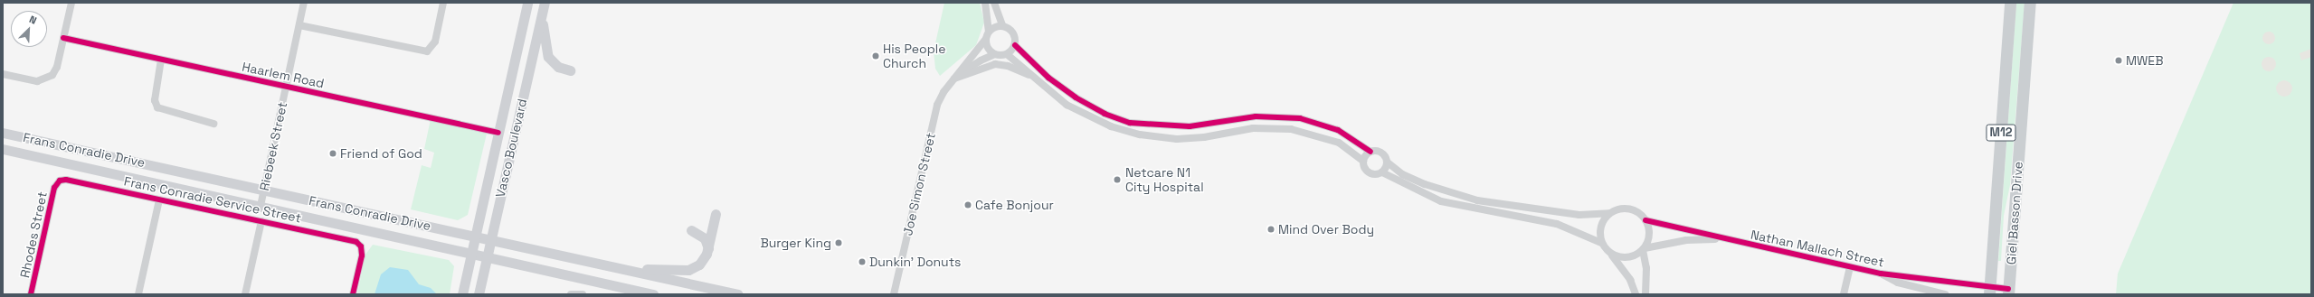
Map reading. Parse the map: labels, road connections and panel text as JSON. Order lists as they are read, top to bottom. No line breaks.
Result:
{"streets":{"main road":["M12","Vasco Boulevard","Frans Conradie Drive","Giel Basson Drive"],"street":["Haarlem Road","Riebeek Street","Joe Simon Street","Frans Conradie Service Street","Rhodes Street","Nathan Mallach Street"]},"crossings":[["Haarlem Road","Riebeek Street"],["Haarlem Road","Vasco Boulevard"],["Riebeek Street","Frans Conradie Drive"],["Vasco Boulevard","Frans Conradie Drive"],["Frans Conradie Service Street","Rhodes Street"],["Giel Basson Drive","Nathan Mallach Street"]],"places":["His People Church","MWEB","Friend of God","Netcare N1 City Hospital","Cafe Bonjour","Mind Over Body","Burger King","Dunkin' Donuts"],"north":"top right"}
